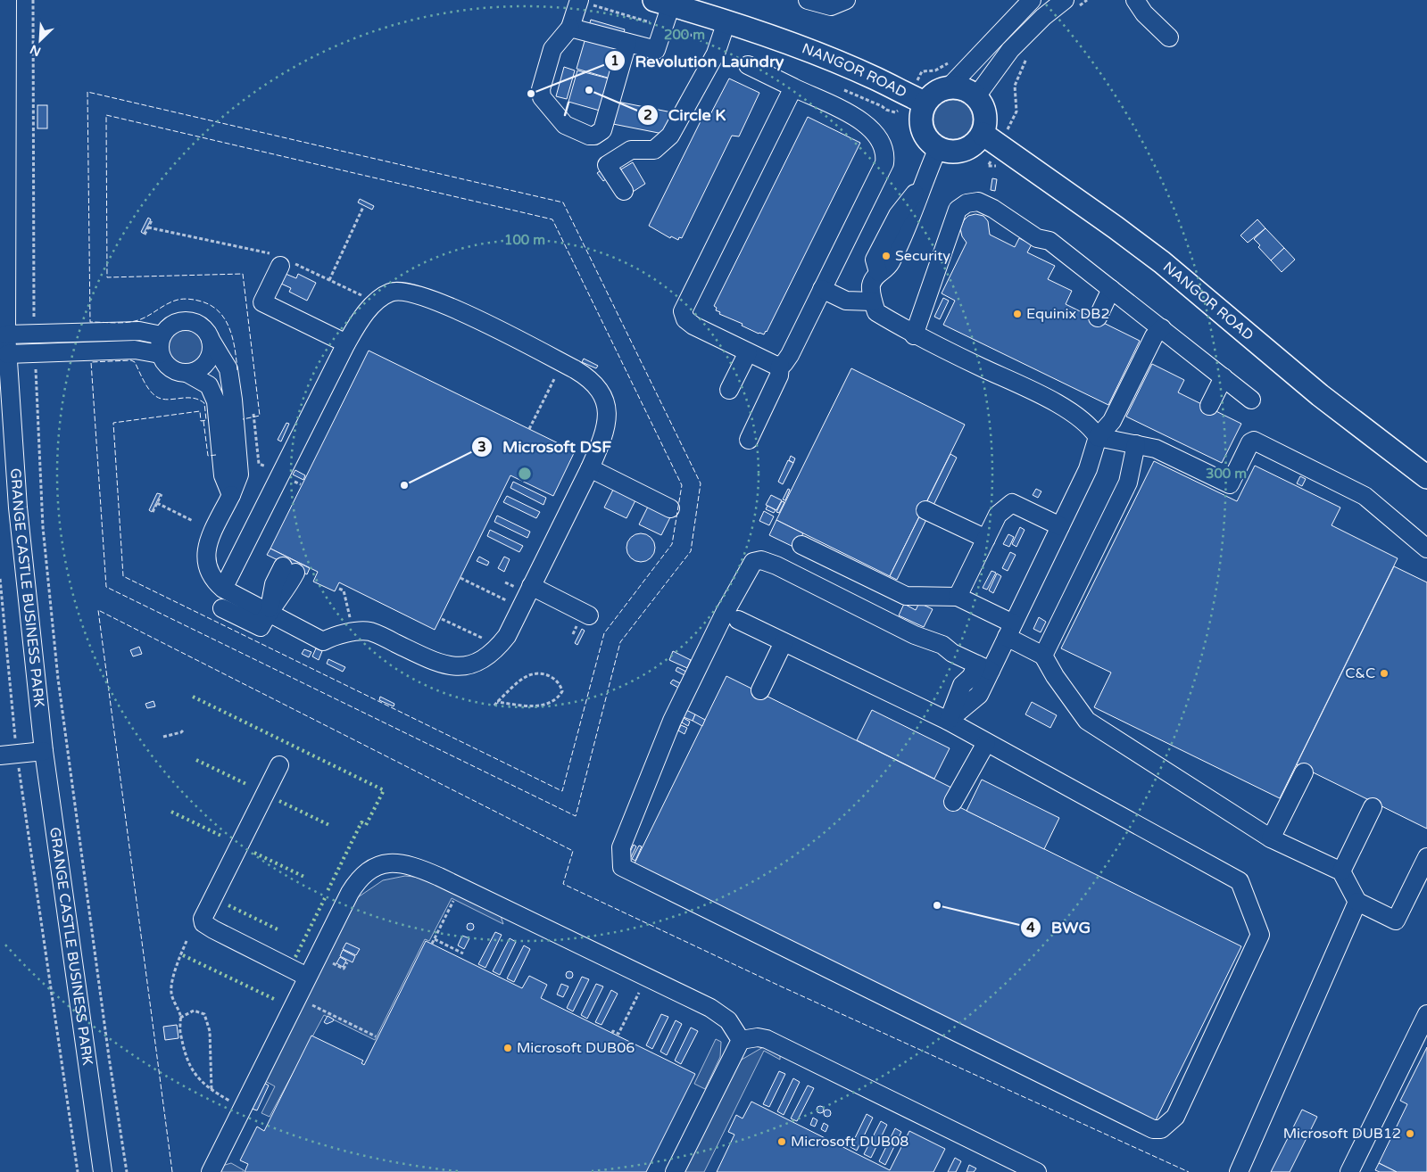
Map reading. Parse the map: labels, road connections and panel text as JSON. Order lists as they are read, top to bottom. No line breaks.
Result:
{"streets":{"main road":["NANGOR ROAD"],"street":["GRANGE CASTLE BUSINESS PARK"]},"places":["Circle K","Revolution Laundry","Security","Equinix DB2","Microsoft DSF","C&C","BWG","Microsoft DUB06","Microsoft DUB12","Microsoft DUB08"],"north":"bottom left","rings":["200 m","100 m","300 m"]}
